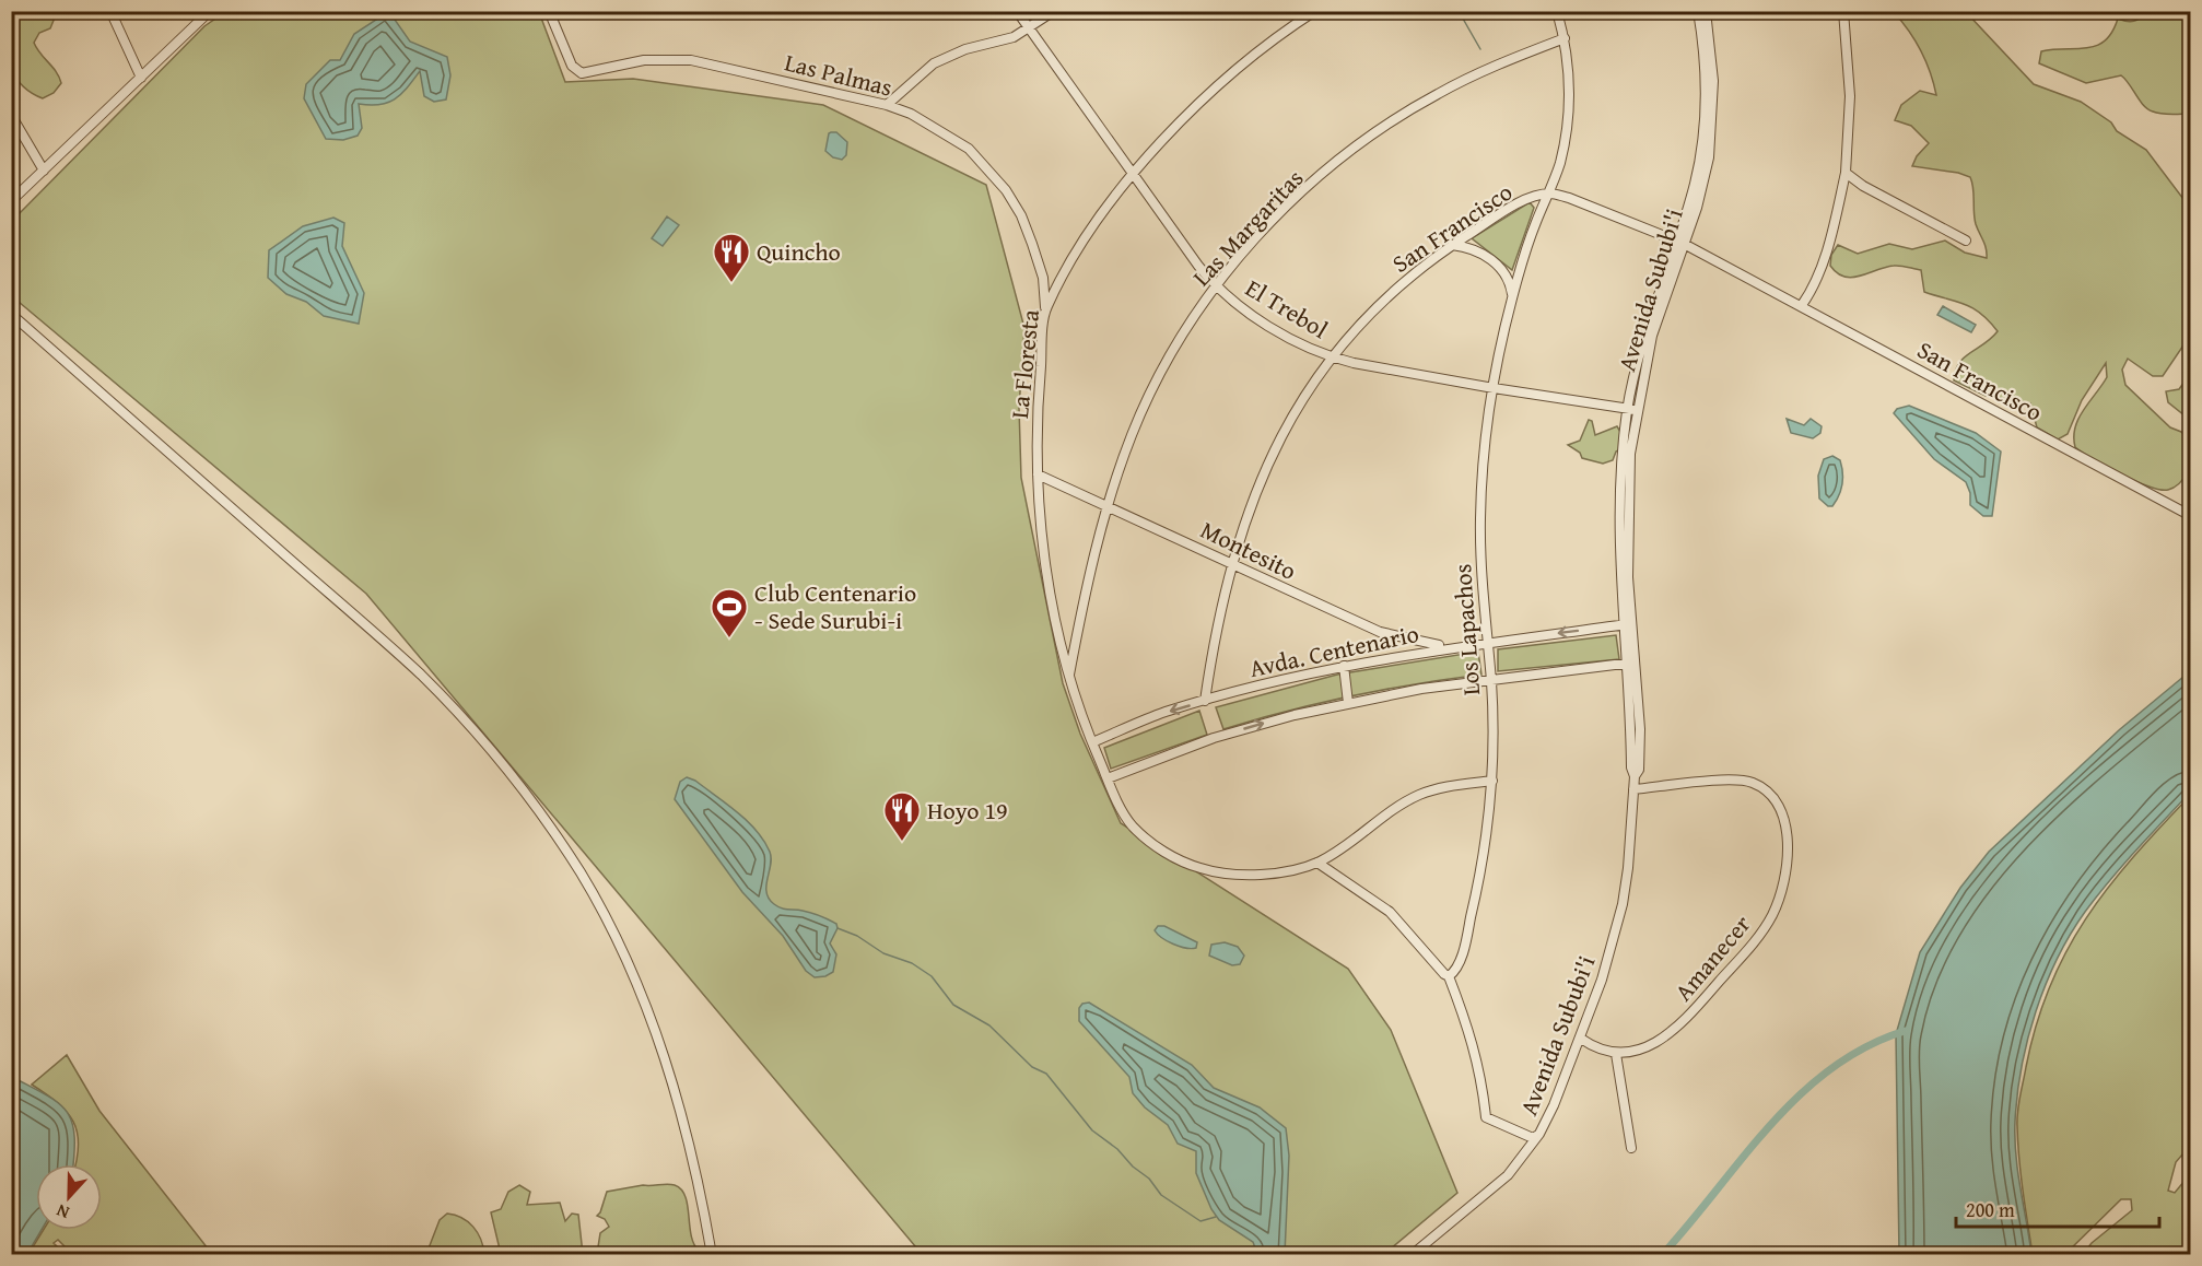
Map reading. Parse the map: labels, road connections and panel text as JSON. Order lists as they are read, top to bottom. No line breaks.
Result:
{"streets":{"street":["Las Palmas","Las Margaritas","San Francisco","Avenida Sububi'i","El Trebol","La Floresta","Montesito","Los Lapachos","Avda. Centenario","Amanecer"]},"crossings":[["Las Palmas","La Floresta"],["Las Margaritas","El Trebol"],["Las Margaritas","La Floresta"],["Las Margaritas","Montesito"],["Las Margaritas","Los Lapachos"],["San Francisco","Avenida Sububi'i"],["San Francisco","El Trebol"],["San Francisco","Montesito"],["San Francisco","Los Lapachos"],["San Francisco","Avda. Centenario"],["Avenida Sububi'i","El Trebol"],["Avenida Sububi'i","Avda. Centenario"],["Avenida Sububi'i","Amanecer"],["El Trebol","La Floresta"],["El Trebol","Los Lapachos"],["La Floresta","Montesito"],["La Floresta","Avda. Centenario"],["Montesito","Avda. Centenario"],["Los Lapachos","Avda. Centenario"]],"places":{"restaurant":["Quincho","Hoyo 19"],"sports":["Club Centenario - Sede Surubi-i"]},"scale_bar":"200 m","north":"bottom"}
